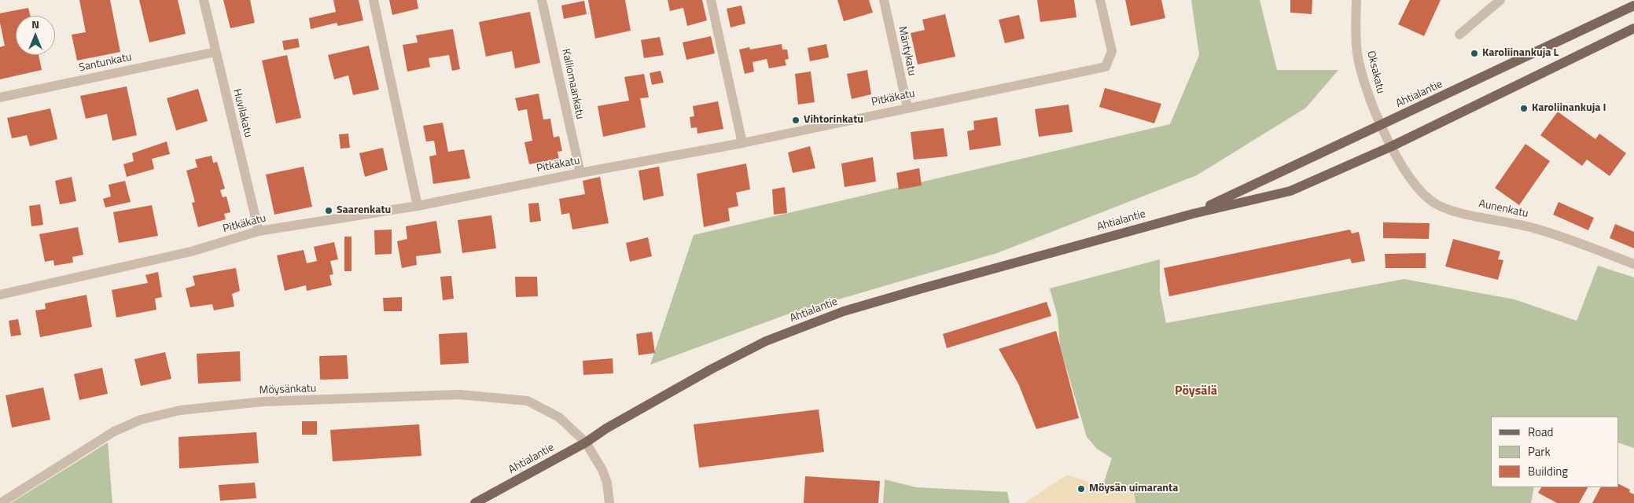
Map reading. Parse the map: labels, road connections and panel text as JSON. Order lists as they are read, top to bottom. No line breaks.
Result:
{"streets":{"main road":["Ahtialantie"],"street":["Mäntykatu","Santunkatu","Oksakatu","Kalliomaankatu","Pitkäkatu","Huvilakatu","Aunenkatu","Möysänkatu"]},"crossings":[["Mäntykatu","Pitkäkatu"],["Santunkatu","Huvilakatu"],["Oksakatu","Ahtialantie"],["Oksakatu","Aunenkatu"],["Kalliomaankatu","Pitkäkatu"],["Ahtialantie","Aunenkatu"],["Ahtialantie","Möysänkatu"],["Pitkäkatu","Huvilakatu"]],"districts":["Pöysälä"],"places":["Karoliinankuja L","Karoliinankuja I","Vihtorinkatu","Saarenkatu","Möysän uimaranta"],"legend":["Road","Park","Building"],"north":"top"}
